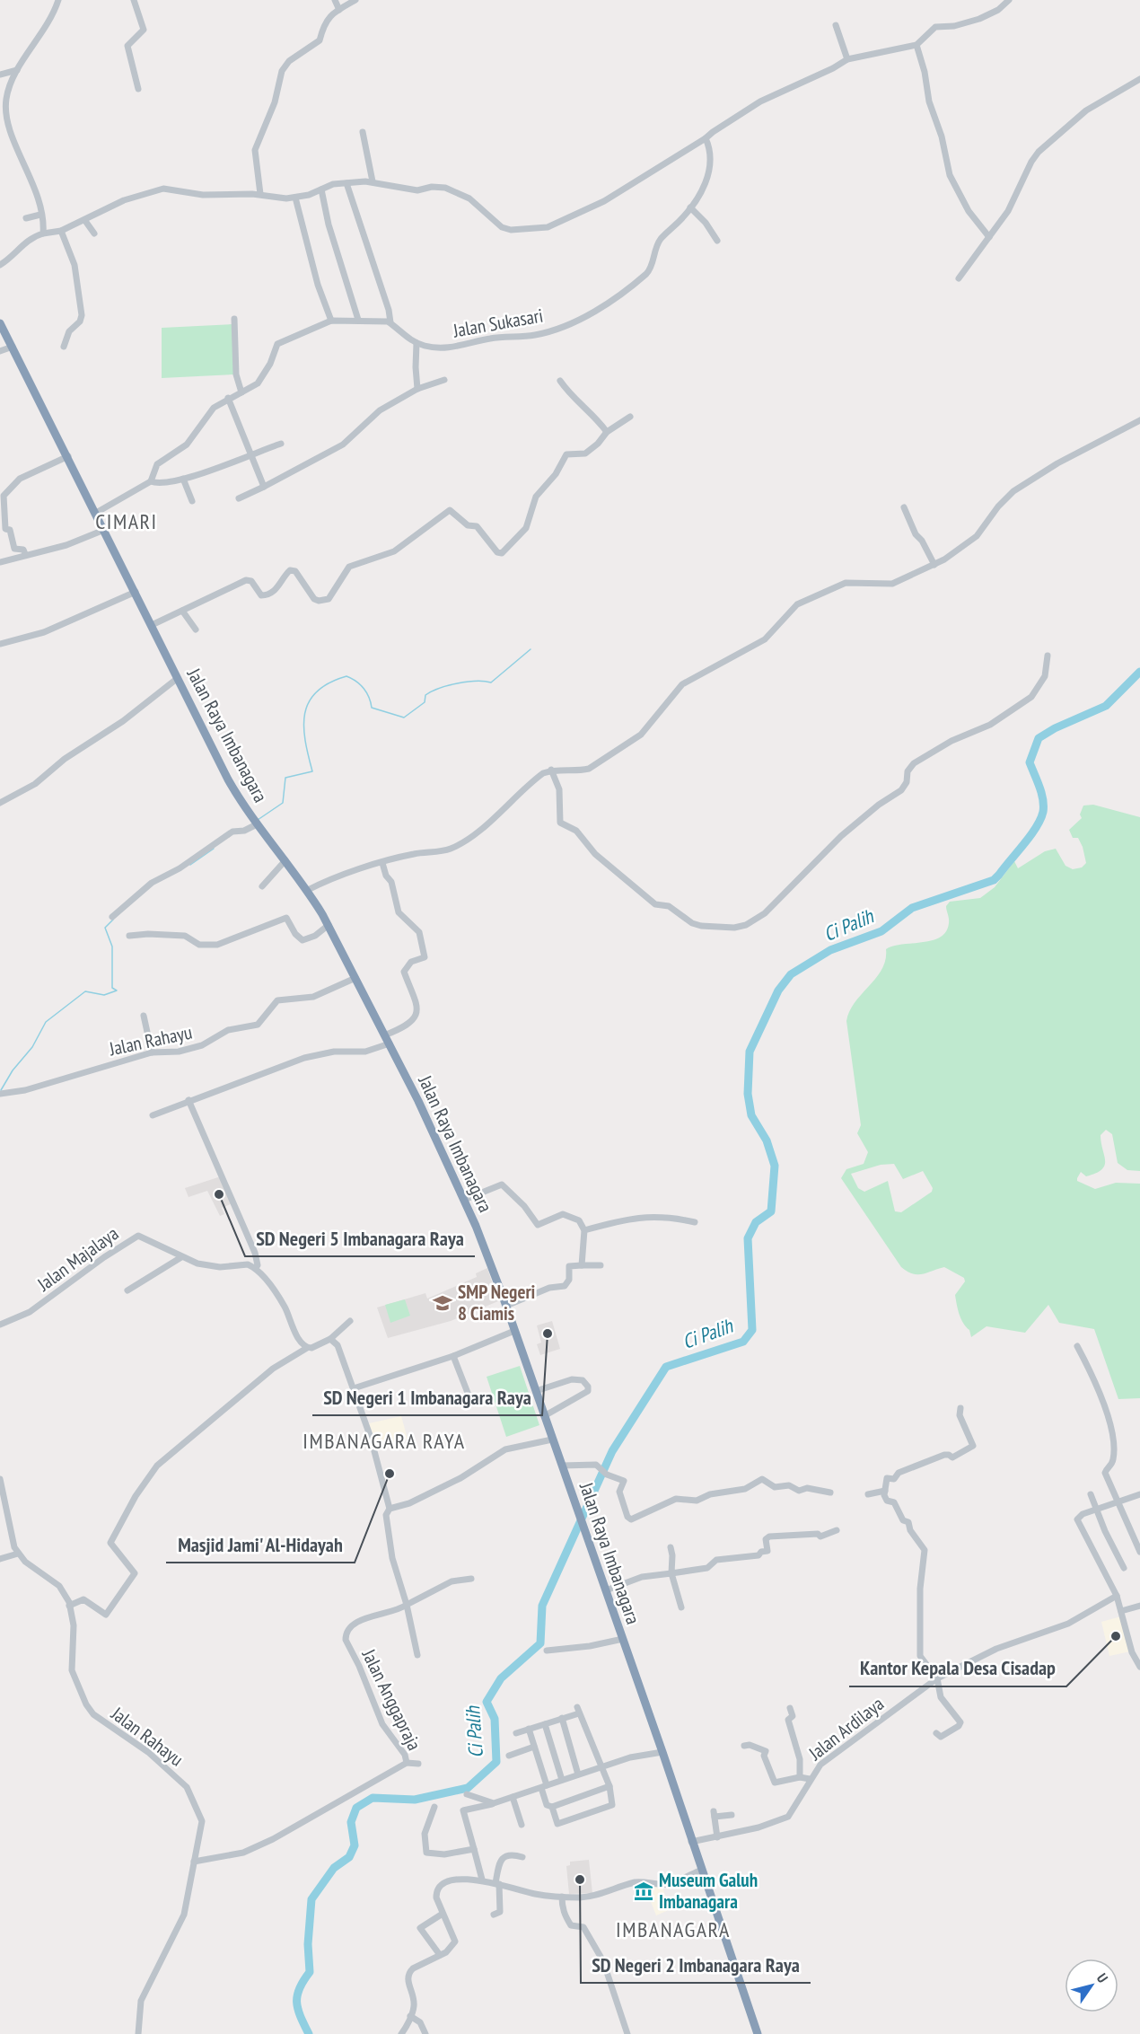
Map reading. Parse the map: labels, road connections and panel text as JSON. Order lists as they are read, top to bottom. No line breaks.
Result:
{"streets":{"highway":["Jalan Raya Imbanagara"],"street":["Jalan Sukasari","Jalan Rahayu","Jalan Majalaya","Jalan Anggapraja","Jalan Ardilaya"]},"crossings":[["Jalan Raya Imbanagara","Jalan Rahayu"],["Jalan Raya Imbanagara","Jalan Ardilaya"],["Jalan Rahayu","Jalan Anggapraja"]],"districts":["CIMARI","IMBANAGARA RAYA","IMBANAGARA"],"water":["Ci Palih"],"places":{"other":["SD Negeri 5 Imbanagara Raya","SD Negeri 1 Imbanagara Raya","Masjid Jami' Al-Hidayah","Kantor Kepala Desa Cisadap","SD Negeri 2 Imbanagara Raya"],"school or university":["SMP Negeri 8 Ciamis"],"museum":["Museum Galuh Imbanagara"]},"north":"top right"}
